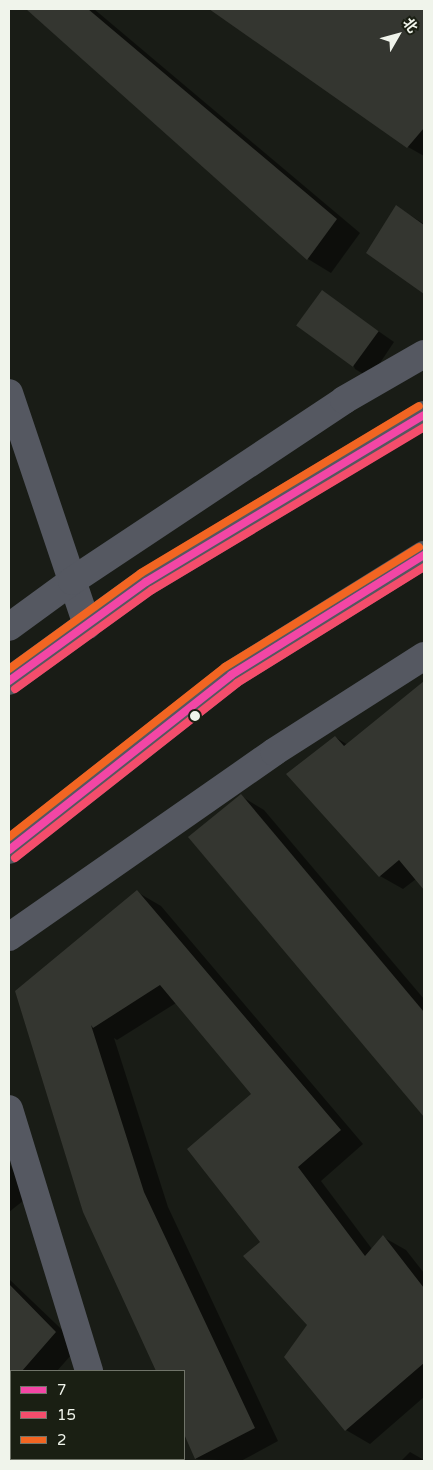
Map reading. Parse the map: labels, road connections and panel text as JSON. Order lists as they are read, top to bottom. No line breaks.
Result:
{"lines":["transit line 2","transit line 7","transit line 15"],"legend":["7","15","2"],"north":"top right"}
